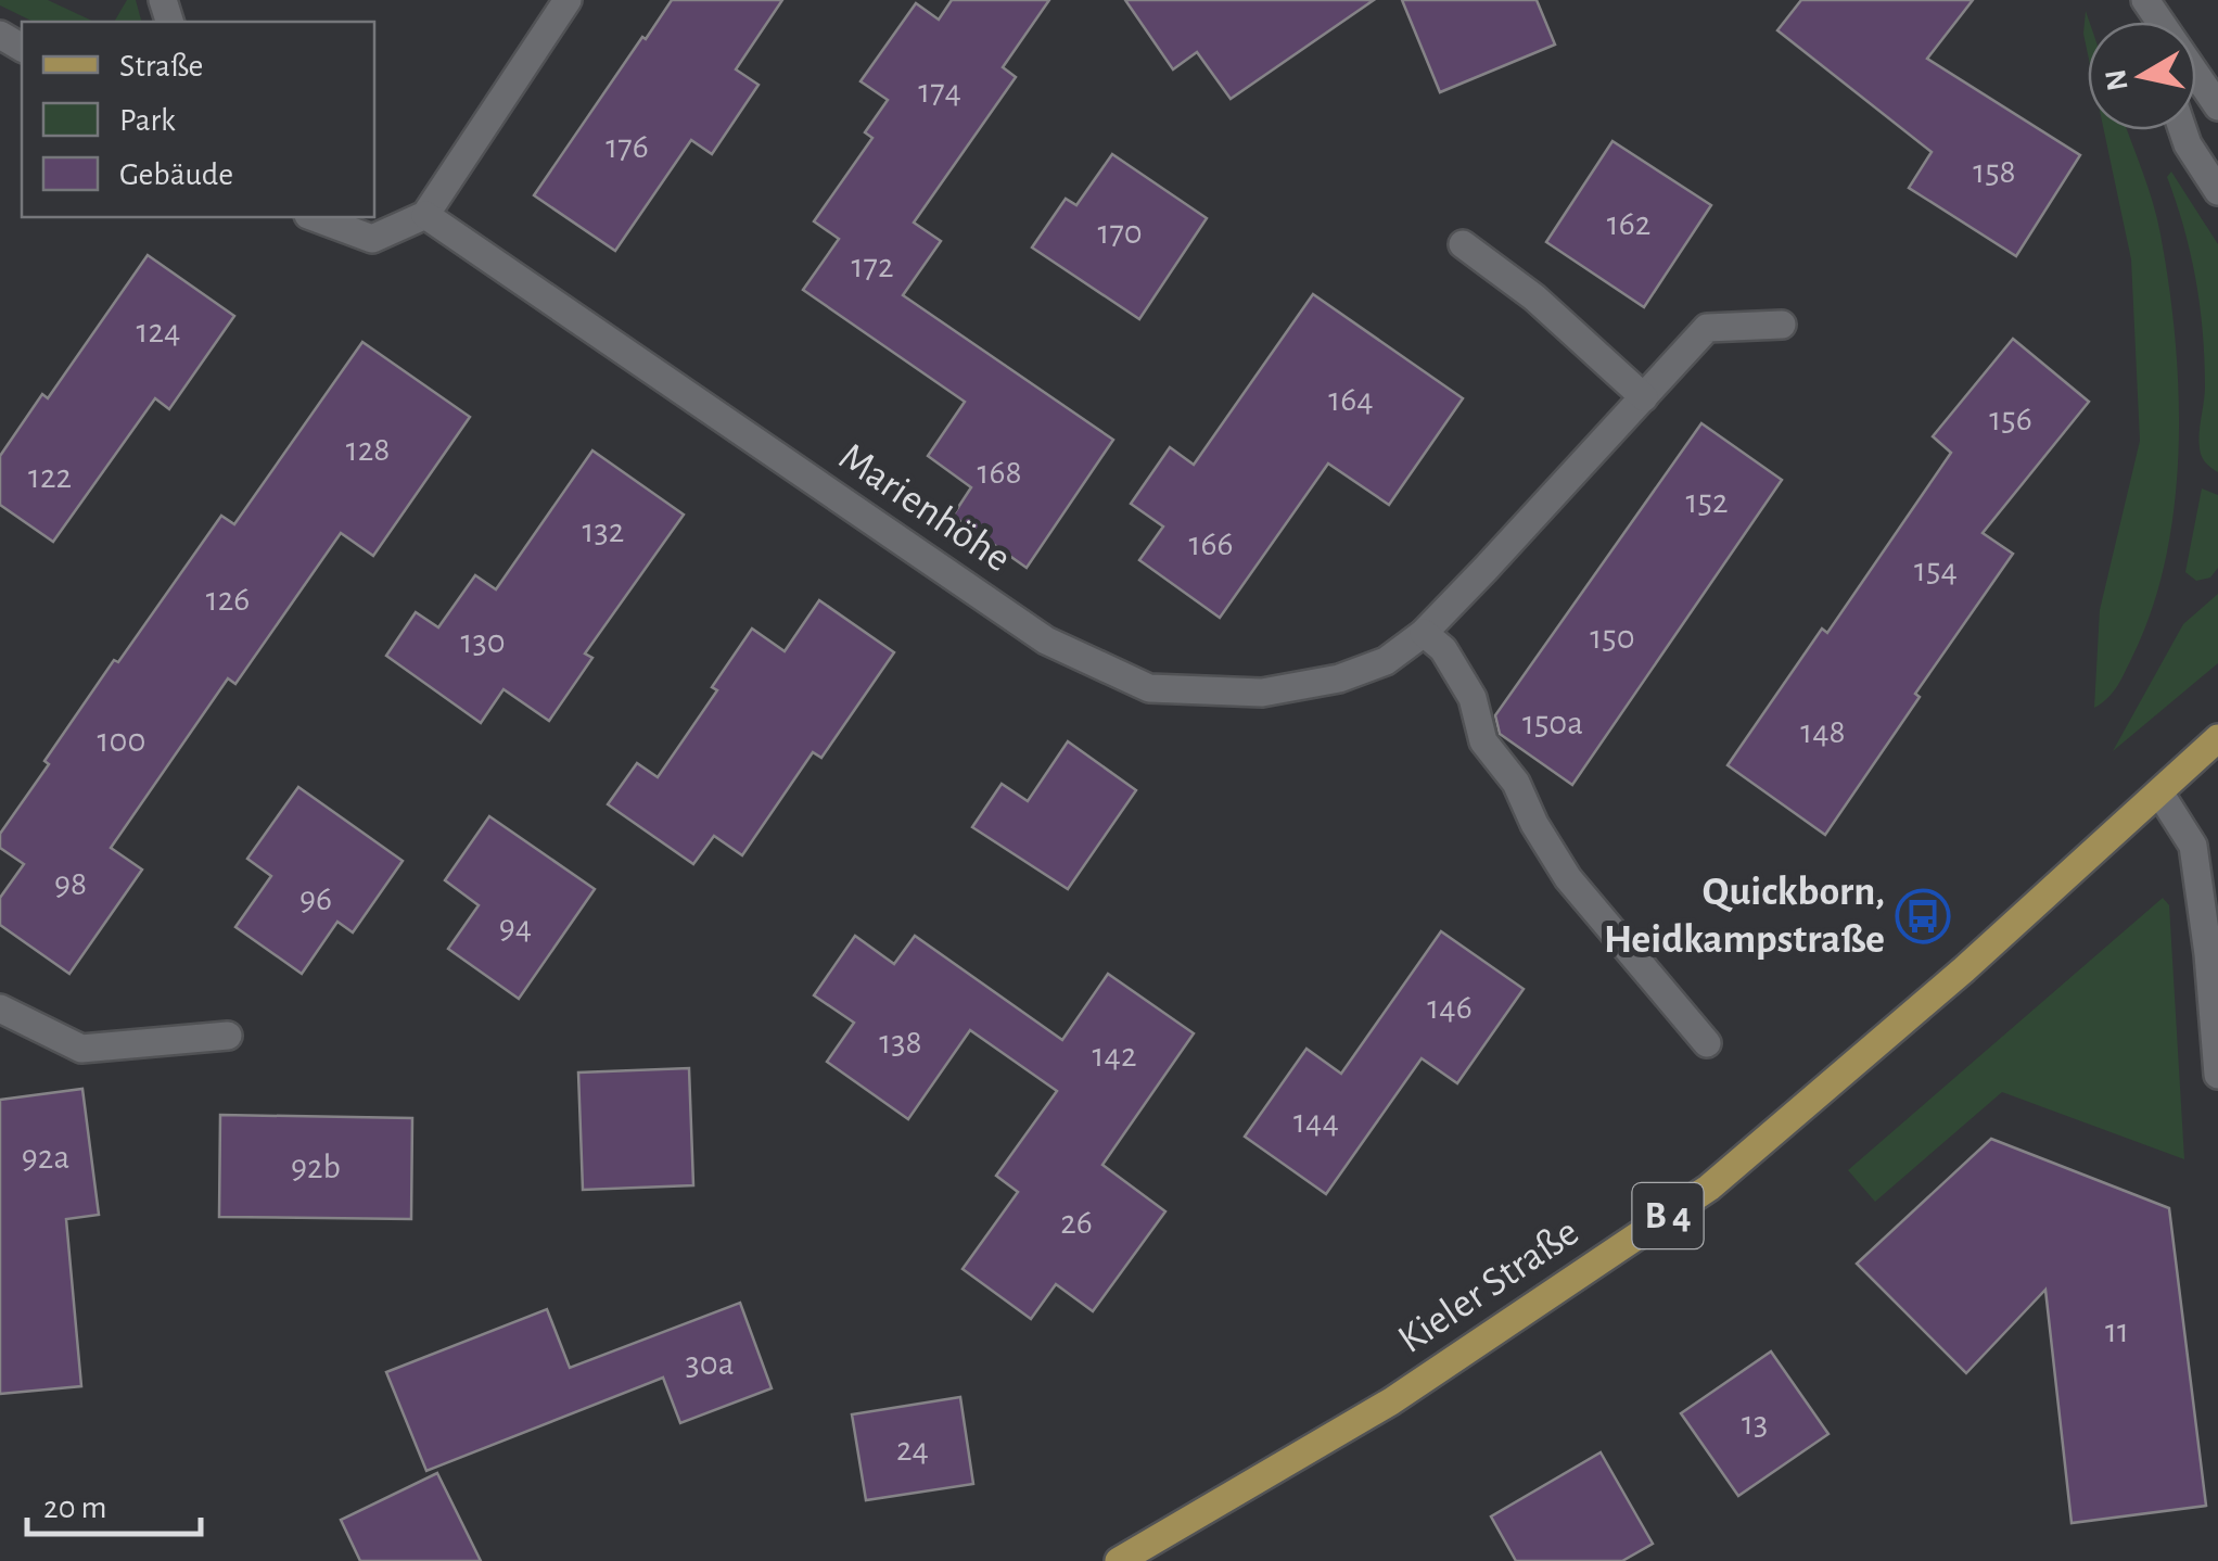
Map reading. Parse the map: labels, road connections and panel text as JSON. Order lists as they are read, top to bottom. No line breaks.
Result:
{"streets":{"main road":["B 4","Kieler Straße"],"street":["Marienhöhe"]},"places":{"bus stop":["Quickborn, Heidkampstraße"]},"house_numbers":["174","176","158","162","170","172","124","164","156","128","168","122","152","132","166","154","126","150","130","150a","148","100","98","96","94","146","138","142","144","92a","92b","26","11","30a","13","24"],"legend":["Straße","Park","Gebäude"],"scale_bar":"20 m","north":"left"}
